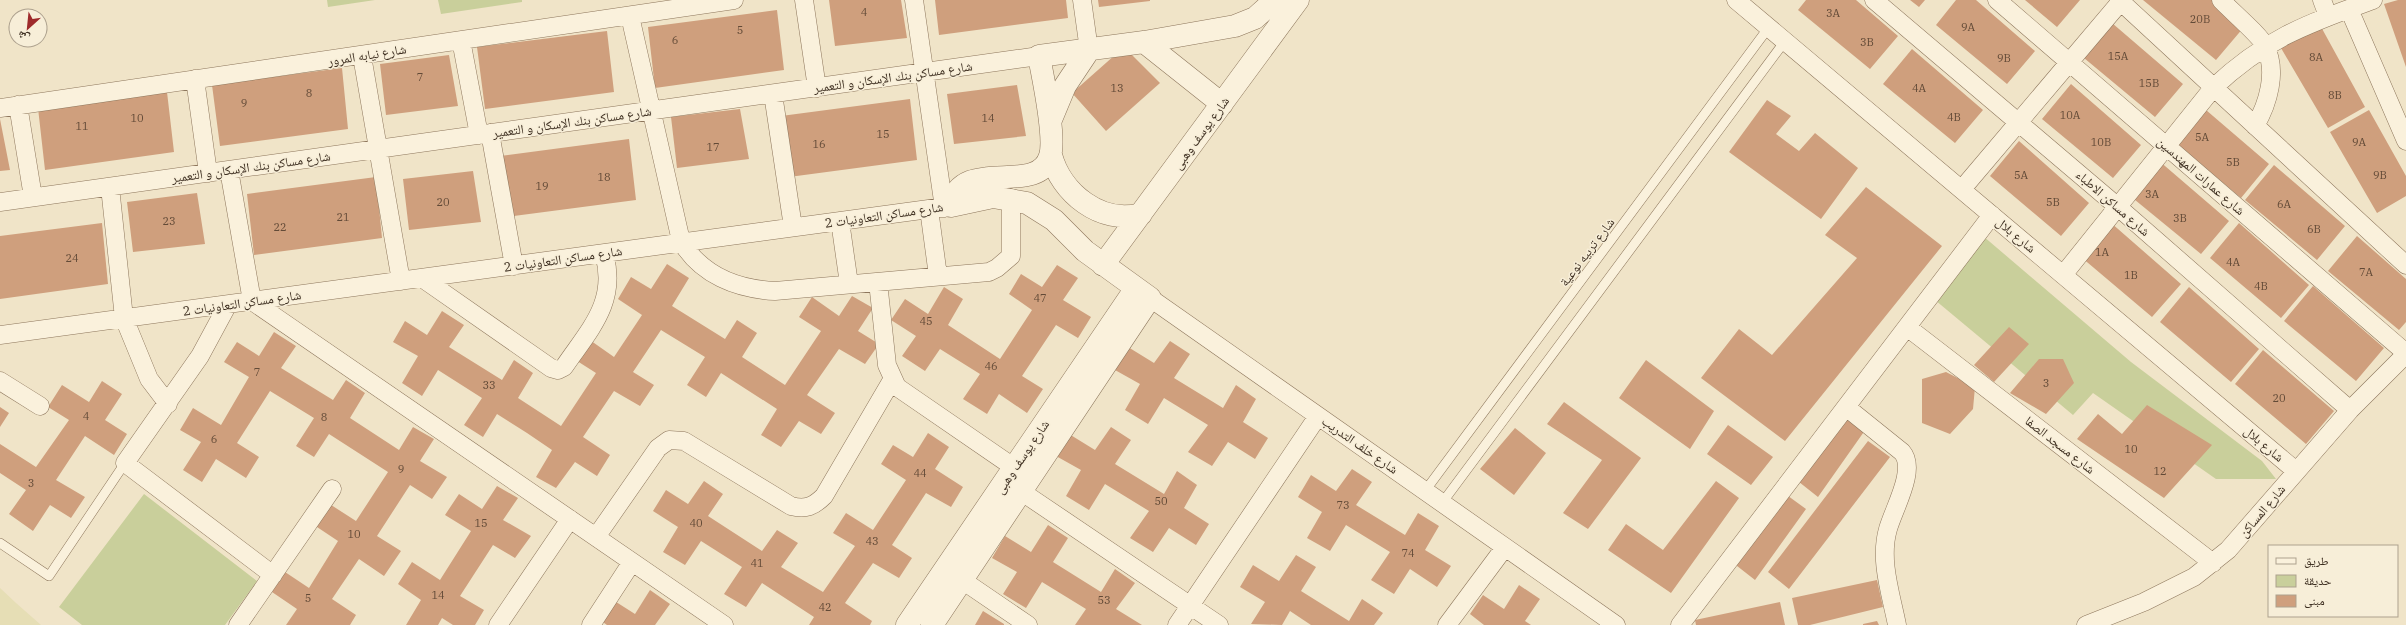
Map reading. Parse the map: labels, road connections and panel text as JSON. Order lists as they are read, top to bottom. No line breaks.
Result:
{"streets":{"street":["شارع نيابه المرور","شارع مساكن بنك الإسكان و التعمير","شارع يوسف وهبى","شارع عمارات المهندسين","شارع مساكن الاطباء","شارع مساكن التعاونيات 2","شارع بلال","شارع خلف التدريب","شارع مسجد الصفا","شارع المساكن"],"lane":["شارع تربيه نوعية"]},"crossings":[["شارع يوسف وهبى","شارع مساكن التعاونيات 2"],["شارع يوسف وهبى","شارع خلف التدريب"],["شارع عمارات المهندسين","شارع المساكن"],["شارع مساكن الاطباء","شارع المساكن"],["شارع مساكن التعاونيات 2","شارع خلف التدريب"],["شارع بلال","شارع تربيه نوعية"],["شارع بلال","شارع المساكن"],["شارع تربيه نوعية","شارع خلف التدريب"],["شارع مسجد الصفا","شارع المساكن"]],"house_numbers":["4","3A","20B","9A","5","6","3B","15A","8A","9B","7","15B","13","4A","8","8B","9","10A","4B","10","14","11","15","5A","10B","9A","16","17","5B","5A","9B","18","19","3A","20","5B","6A","21","3B","23","22","6B","1A","24","4A","7A","1B","4B","47","45","46","7","3","33","20","4","8","6","10","9","12","44","3","50","73","15","40","10","43","74","41","14","5","53","42"],"legend":["طريق","حديقة","مبنى"],"north":"bottom left"}
